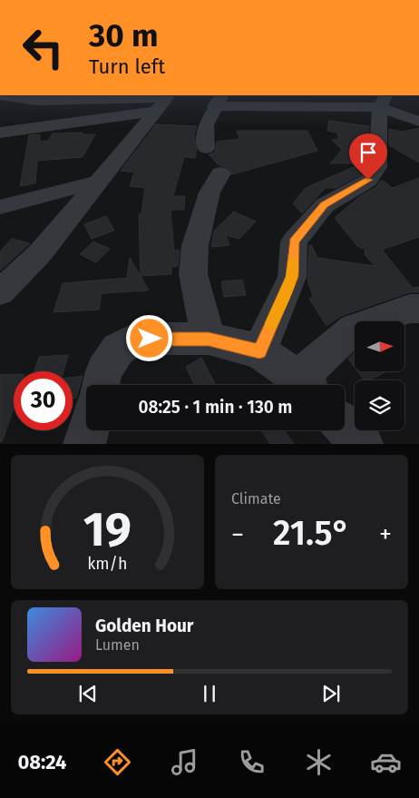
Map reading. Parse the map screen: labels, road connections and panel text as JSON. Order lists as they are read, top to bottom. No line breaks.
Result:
{"north":"right","page":{"turn":["30 m","Turn left"],"limit":"30","trip":"08:25 · 1 min · 130 m","tile":"Climate","heat":["−","21.5°","+"],"song":["Golden Hour","Lumen"],"tabs":"08:24","gauge":["19","km/h"]}}
